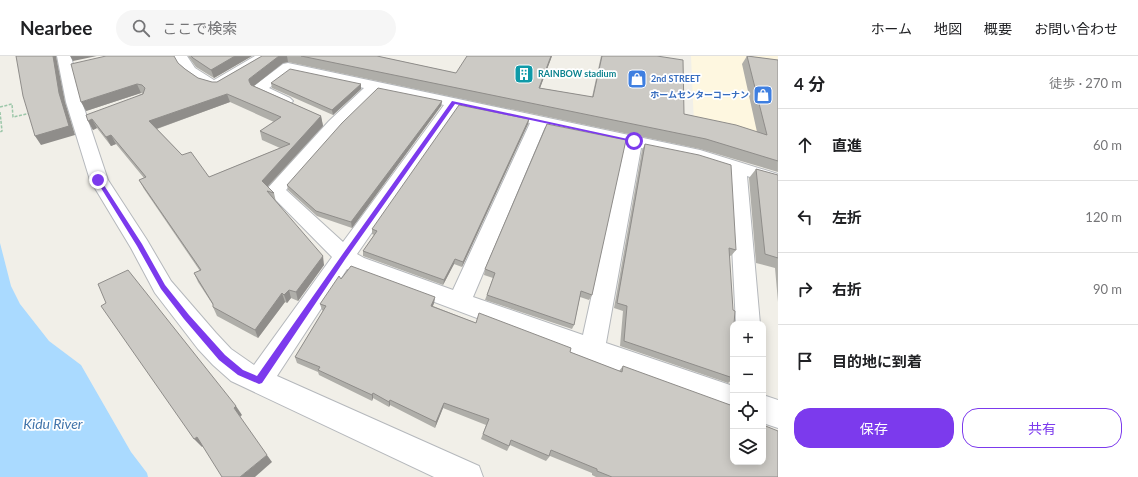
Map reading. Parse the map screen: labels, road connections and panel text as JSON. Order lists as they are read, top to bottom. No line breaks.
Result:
{"water":["Kidu River"],"places":{"building":["RAINBOW stadium"],"shop":["2nd STREET","ホームセンターコーナン"]},"page":{"header":"Nearbee","search":"ここで検索","nav":["ホーム","地図","概要","お問い合わせ"],"heading":["4 分","徒歩 · 270 m"],"list":[["直進","60 m"],["左折","120 m"],["右折","90 m"],"目的地に到着"],"map_buttons":["+","−"],"buttons":["保存","共有"]}}
